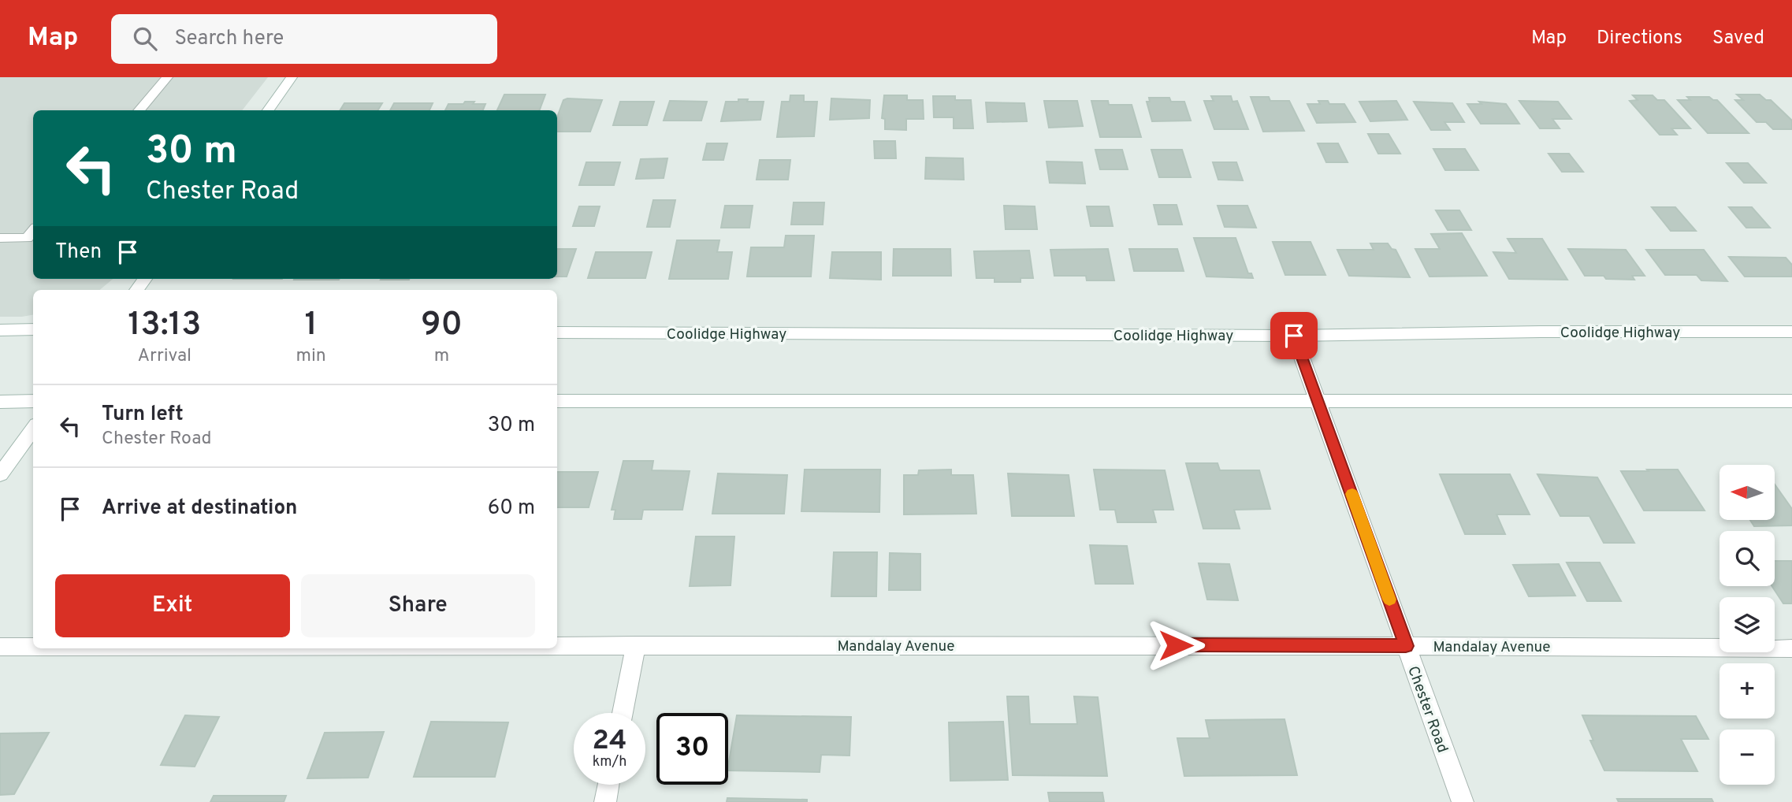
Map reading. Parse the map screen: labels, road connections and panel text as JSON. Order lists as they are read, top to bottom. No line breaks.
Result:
{"streets":{"main road":["Coolidge Highway","Mandalay Avenue","Chester Road"]},"crossings":[["Coolidge Highway","Chester Road"],["Mandalay Avenue","Chester Road"]],"north":"left","page":{"header":"Map","search":"Search here","nav":["Map","Directions","Saved"],"turn":["30 m","Chester Road"],"then":"Then","eta":["13:13","Arrival","1","min","90","m"],"list":[{"name":"Turn left","note":"Chester Road","value":"30 m"},{"name":"Arrive at destination","value":"60 m"}],"map_buttons":["+","−"],"buttons":["Exit","Share"],"speed":"24 km/h","limit":"30"}}
